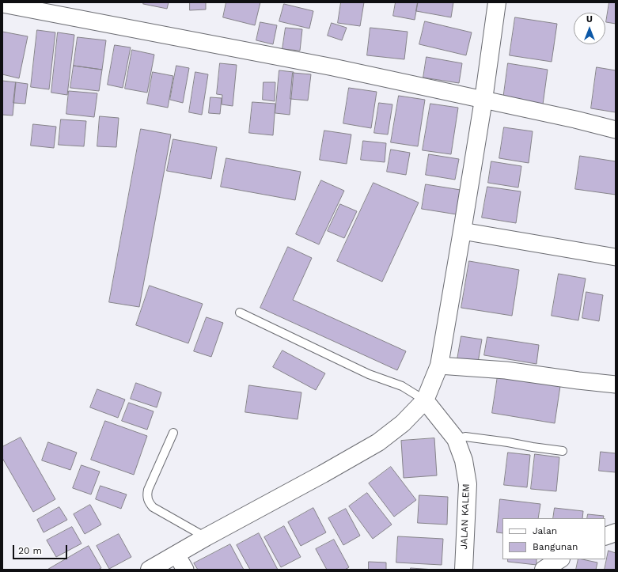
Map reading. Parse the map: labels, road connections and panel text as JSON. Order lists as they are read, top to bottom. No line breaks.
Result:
{"streets":{"main road":["JALAN KALEM"]},"legend":["Jalan","Bangunan"],"scale_bar":"20 m","north":"top"}
